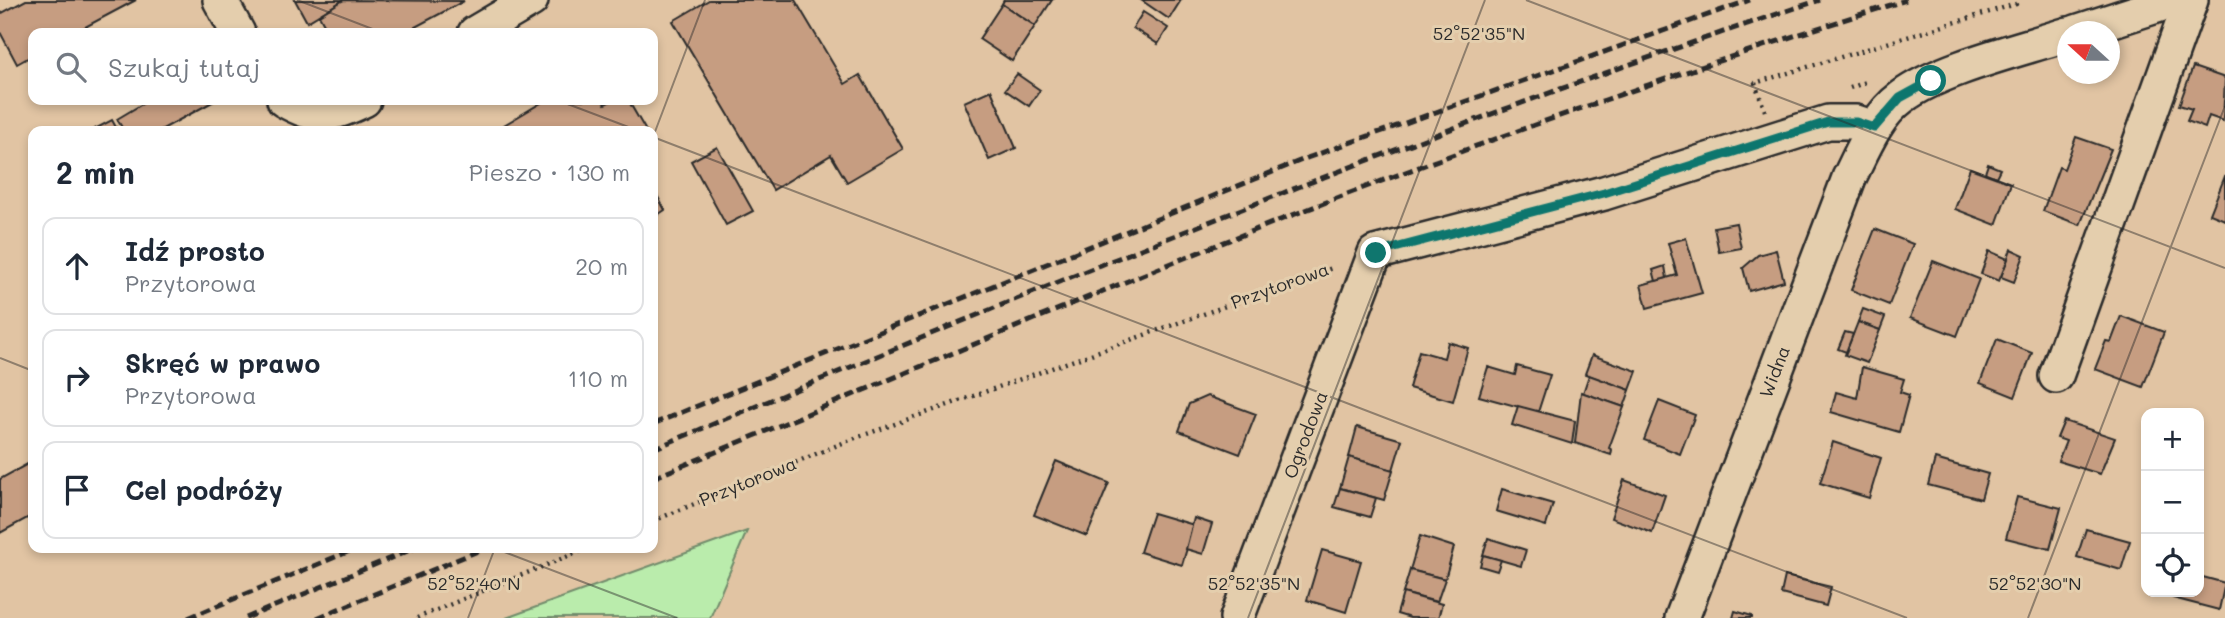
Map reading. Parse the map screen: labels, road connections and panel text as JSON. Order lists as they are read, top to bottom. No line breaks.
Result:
{"streets":{"street":["Widna","Ogrodowa"],"path":["Przytorowa"]},"crossings":[["Przytorowa","Ogrodowa"]],"north":"left","page":{"search":"Szukaj tutaj","heading":["2 min","Pieszo · 130 m"],"list":[["Idź prosto","Przytorowa","20 m"],["Skręć w prawo","Przytorowa","110 m"],"Cel podróży"],"map_buttons":["+","−"]},"coordinates":["52°52'35\"N","52°52'40\"N","52°52'30\"N"]}
